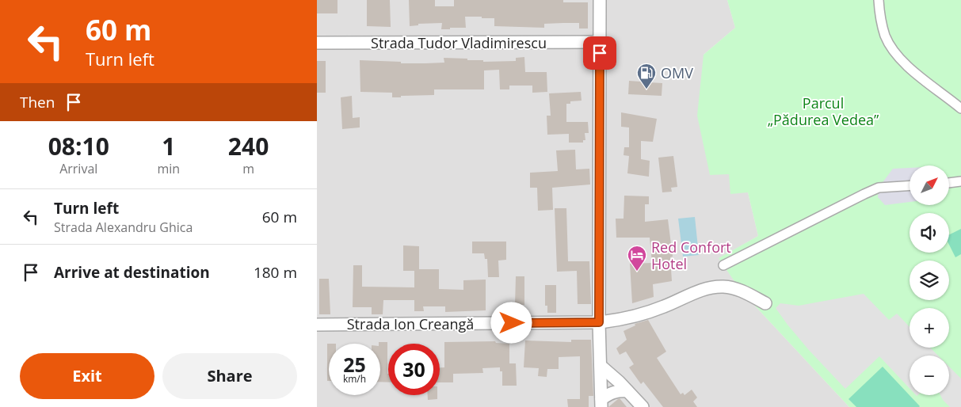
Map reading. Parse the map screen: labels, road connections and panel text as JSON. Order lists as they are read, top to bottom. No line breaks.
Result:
{"streets":{"street":["Strada Tudor Vladimirescu","Strada Ion Creangă"]},"parks":["Parcul „Pădurea Vedea”"],"places":{"fuel station":["OMV"],"hotel":["Red Confort Hotel"]},"north":"top right","page":{"turn":["60 m","Turn left"],"then":"Then","eta":["08:10","Arrival","1","min","240","m"],"map_buttons":["+","−"],"list":[{"name":"Turn left","note":"Strada Alexandru Ghica","value":"60 m"},{"name":"Arrive at destination","value":"180 m"}],"speed":"25 km/h","limit":"30","buttons":["Exit","Share"]}}
